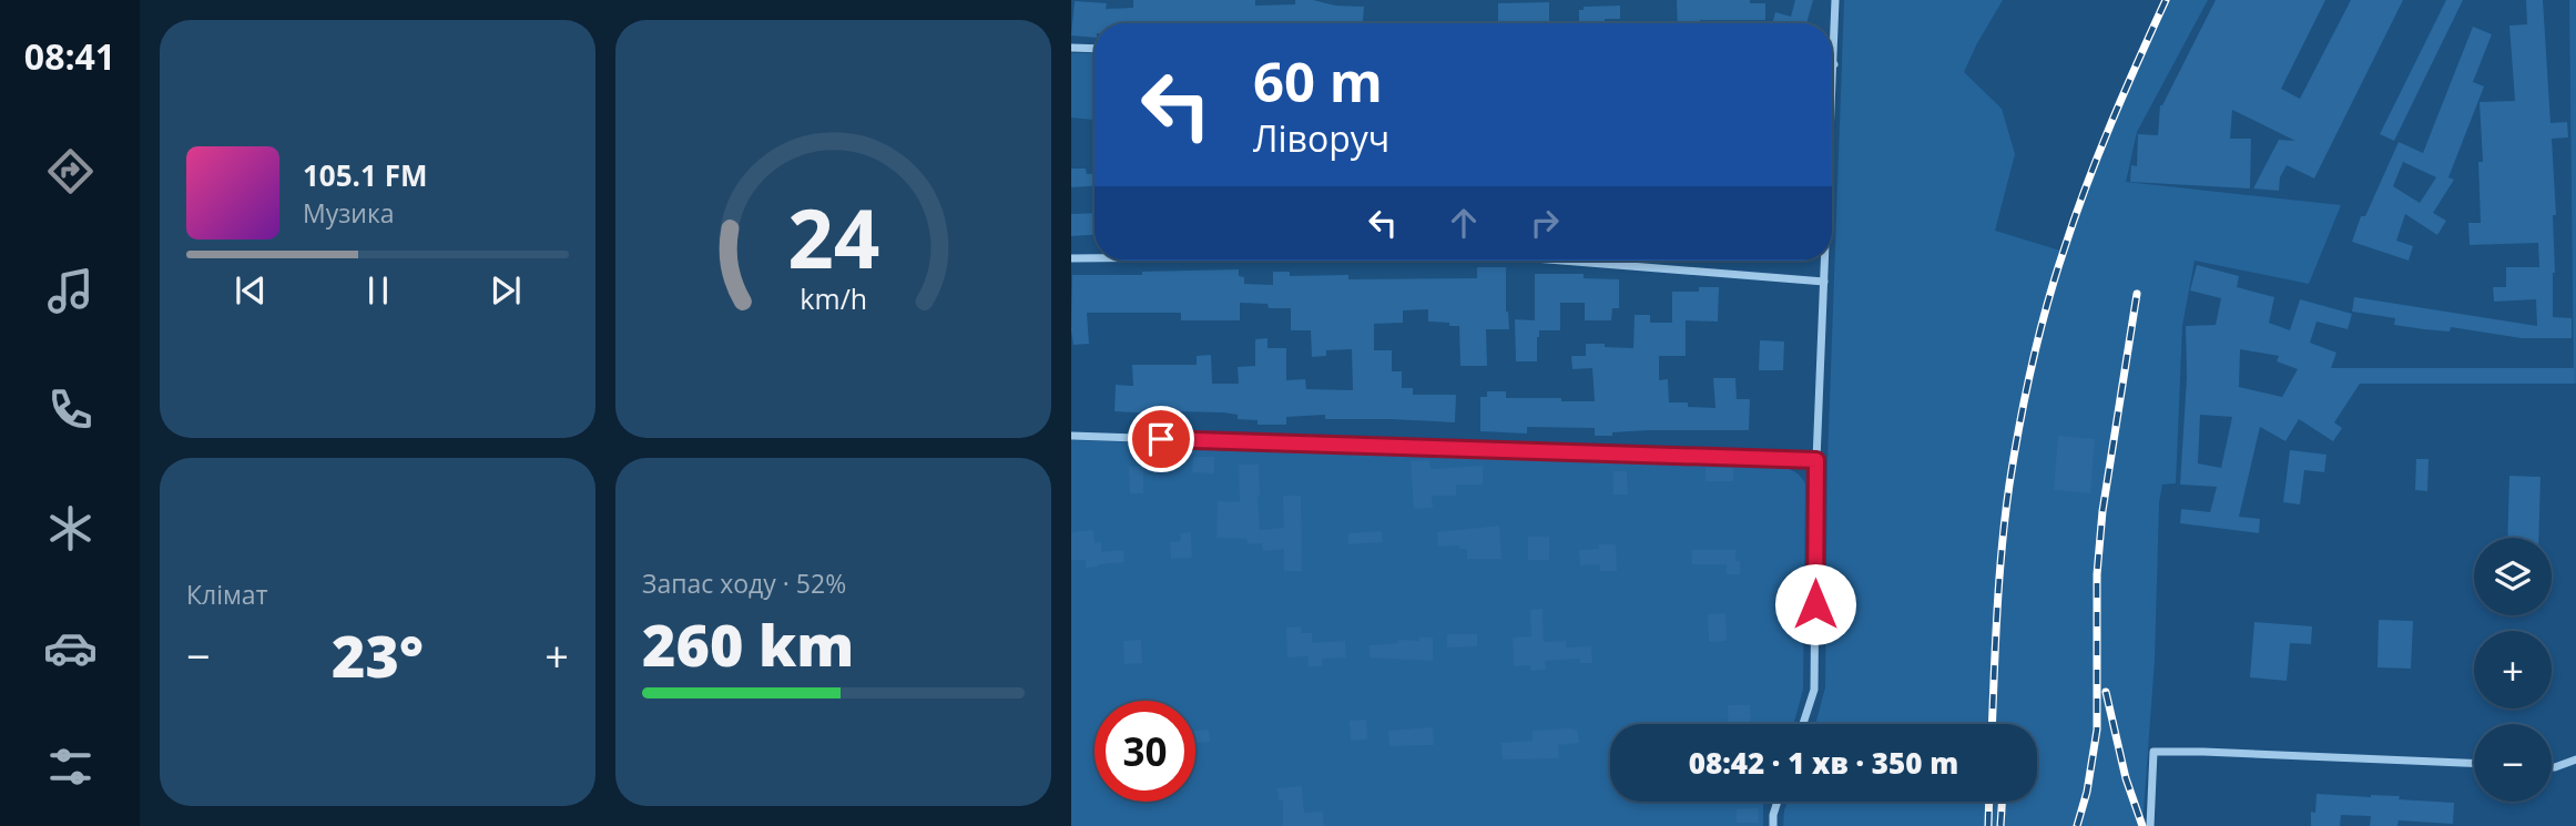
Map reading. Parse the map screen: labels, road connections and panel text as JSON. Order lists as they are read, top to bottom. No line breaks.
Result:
{"page":{"tabs":"08:41","turn":["60 m","Ліворуч"],"song":["105.1 FM","Музика"],"tile":["Клімат",["Запас ходу · 52%","260 km"]],"map_buttons":["+","−"],"heat":["−","23°","+"],"limit":"30","trip":"08:42 · 1 хв · 350 m","gauge":["24","km/h"]}}
